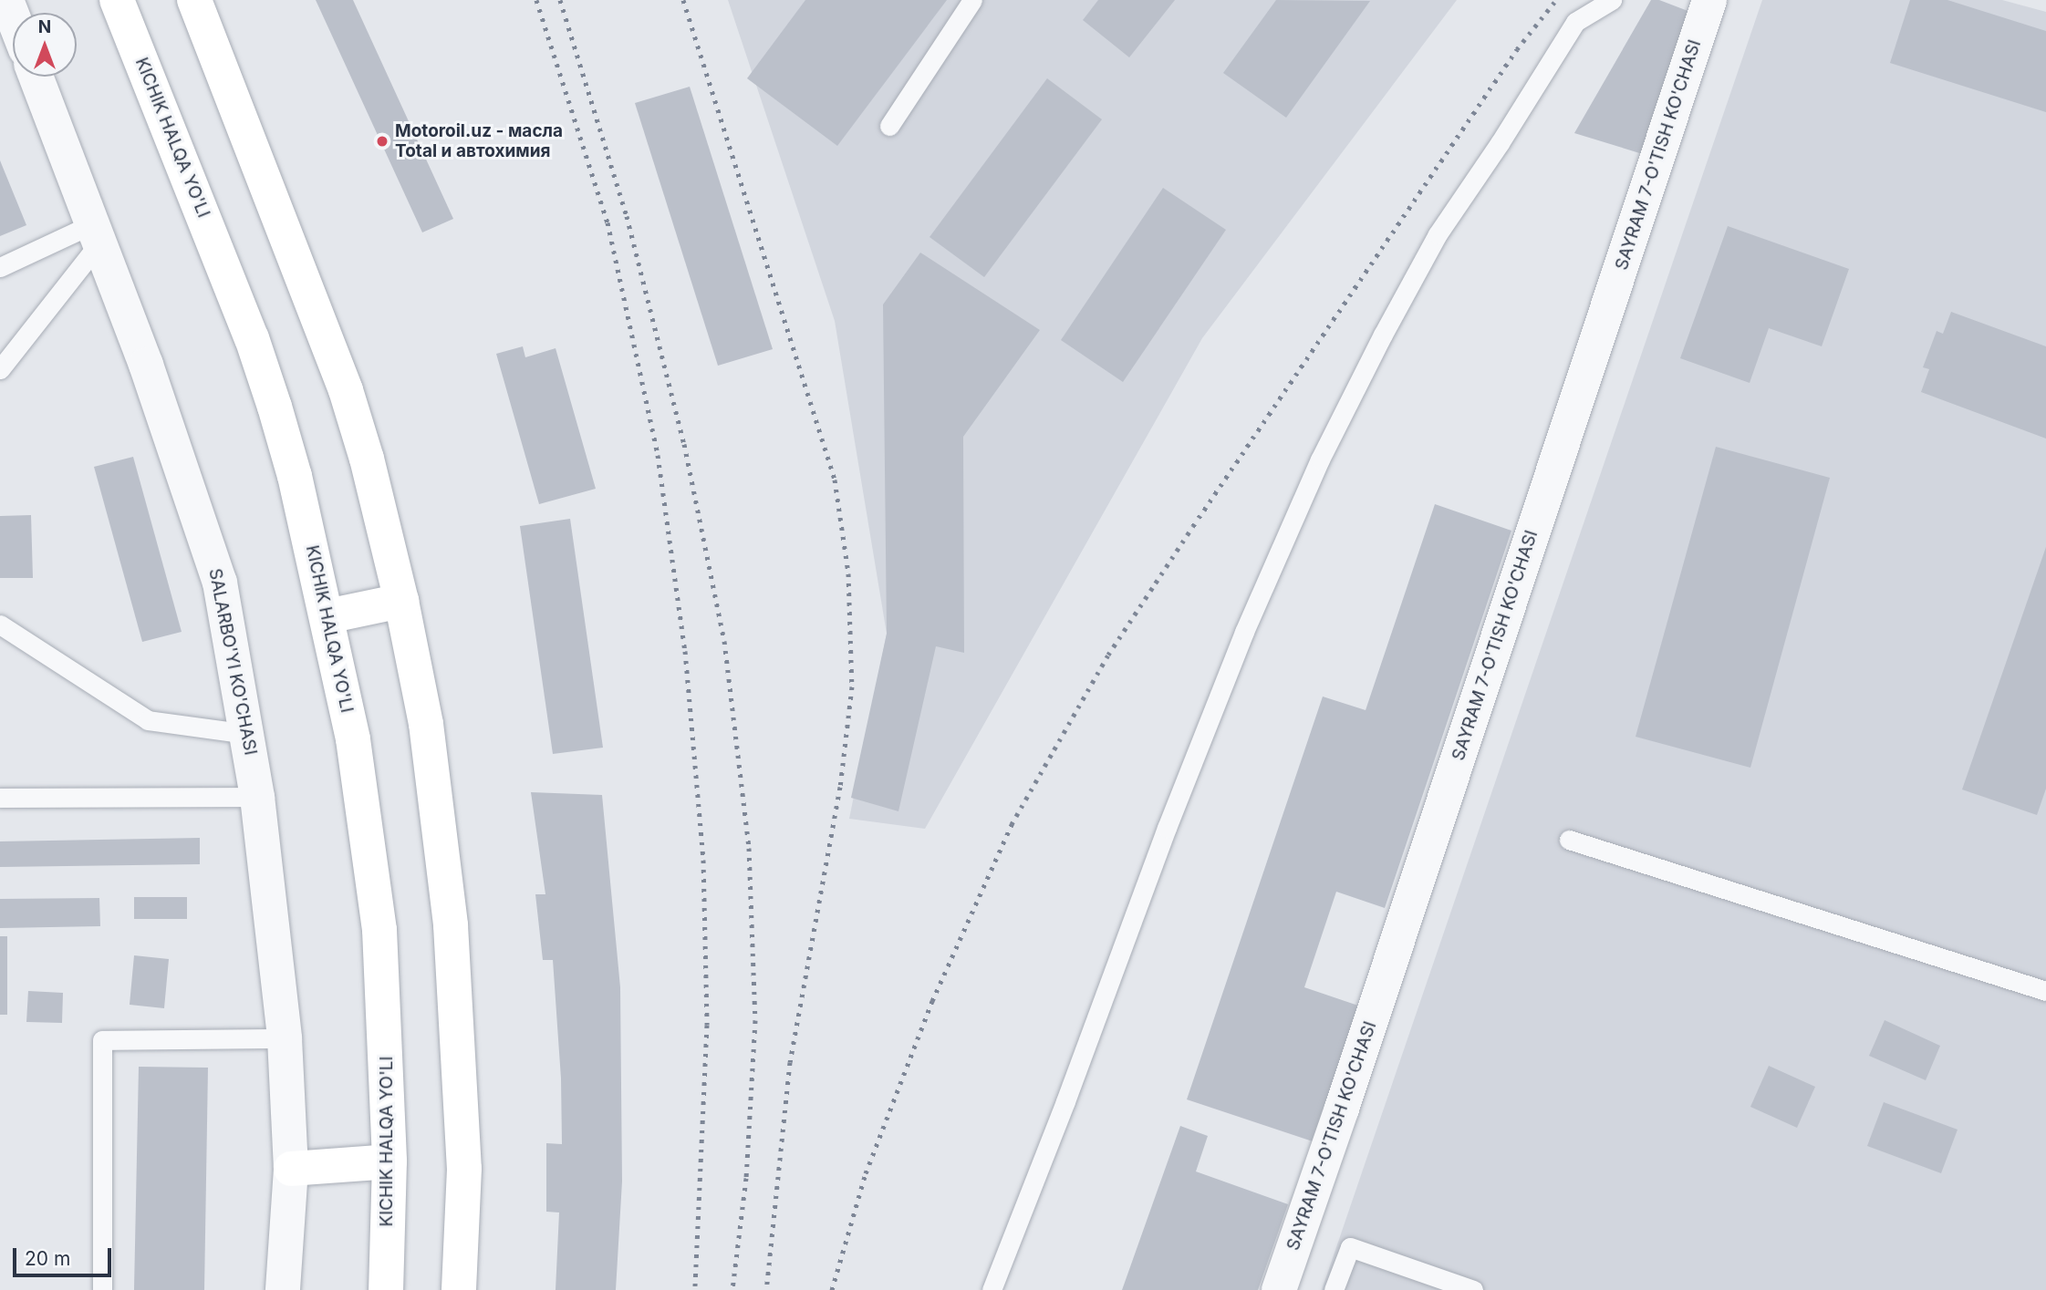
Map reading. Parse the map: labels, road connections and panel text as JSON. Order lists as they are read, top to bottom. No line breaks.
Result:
{"streets":{"highway":["KICHIK HALQA YO'LI"],"street":["SAYRAM 7-O'TISH KO'CHASI","SALARBO'YI KO'CHASI"]},"places":["Motoroil.uz - масла Total и автохимия"],"scale_bar":"20 m","north":"top"}
